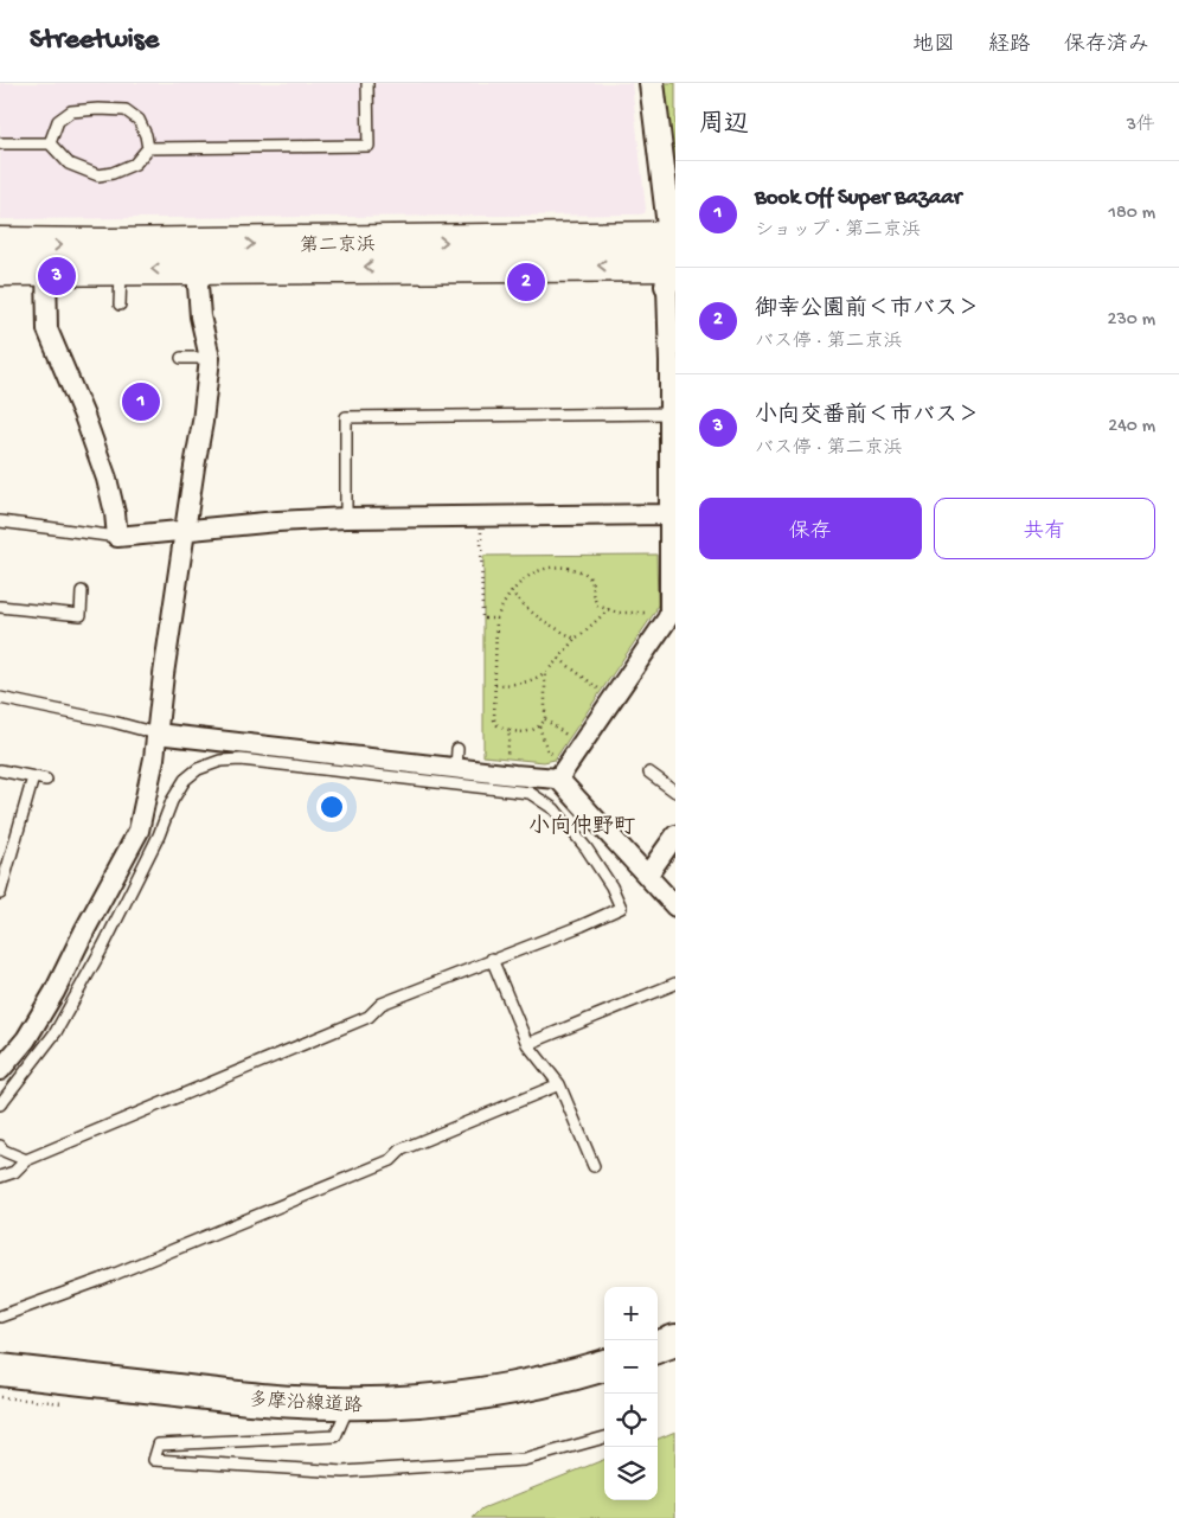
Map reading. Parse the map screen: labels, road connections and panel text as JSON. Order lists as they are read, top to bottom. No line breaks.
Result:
{"streets":{"highway":["第二京浜"],"main road":["多摩沿線道路"]},"districts":["小向仲野町"],"page":{"header":"Streetwise","nav":["地図","経路","保存済み"],"heading":["周辺","3件"],"list":[{"mark":"1","name":"Book Off Super Bazaar","note":"ショップ · 第二京浜","value":"180 m"},{"mark":"2","name":"御幸公園前＜市バス＞","note":"バス停 · 第二京浜","value":"230 m"},{"mark":"3","name":"小向交番前＜市バス＞","note":"バス停 · 第二京浜","value":"240 m"}],"pins":["3","2","1"],"buttons":["保存","共有"],"map_buttons":["+","−"]}}
